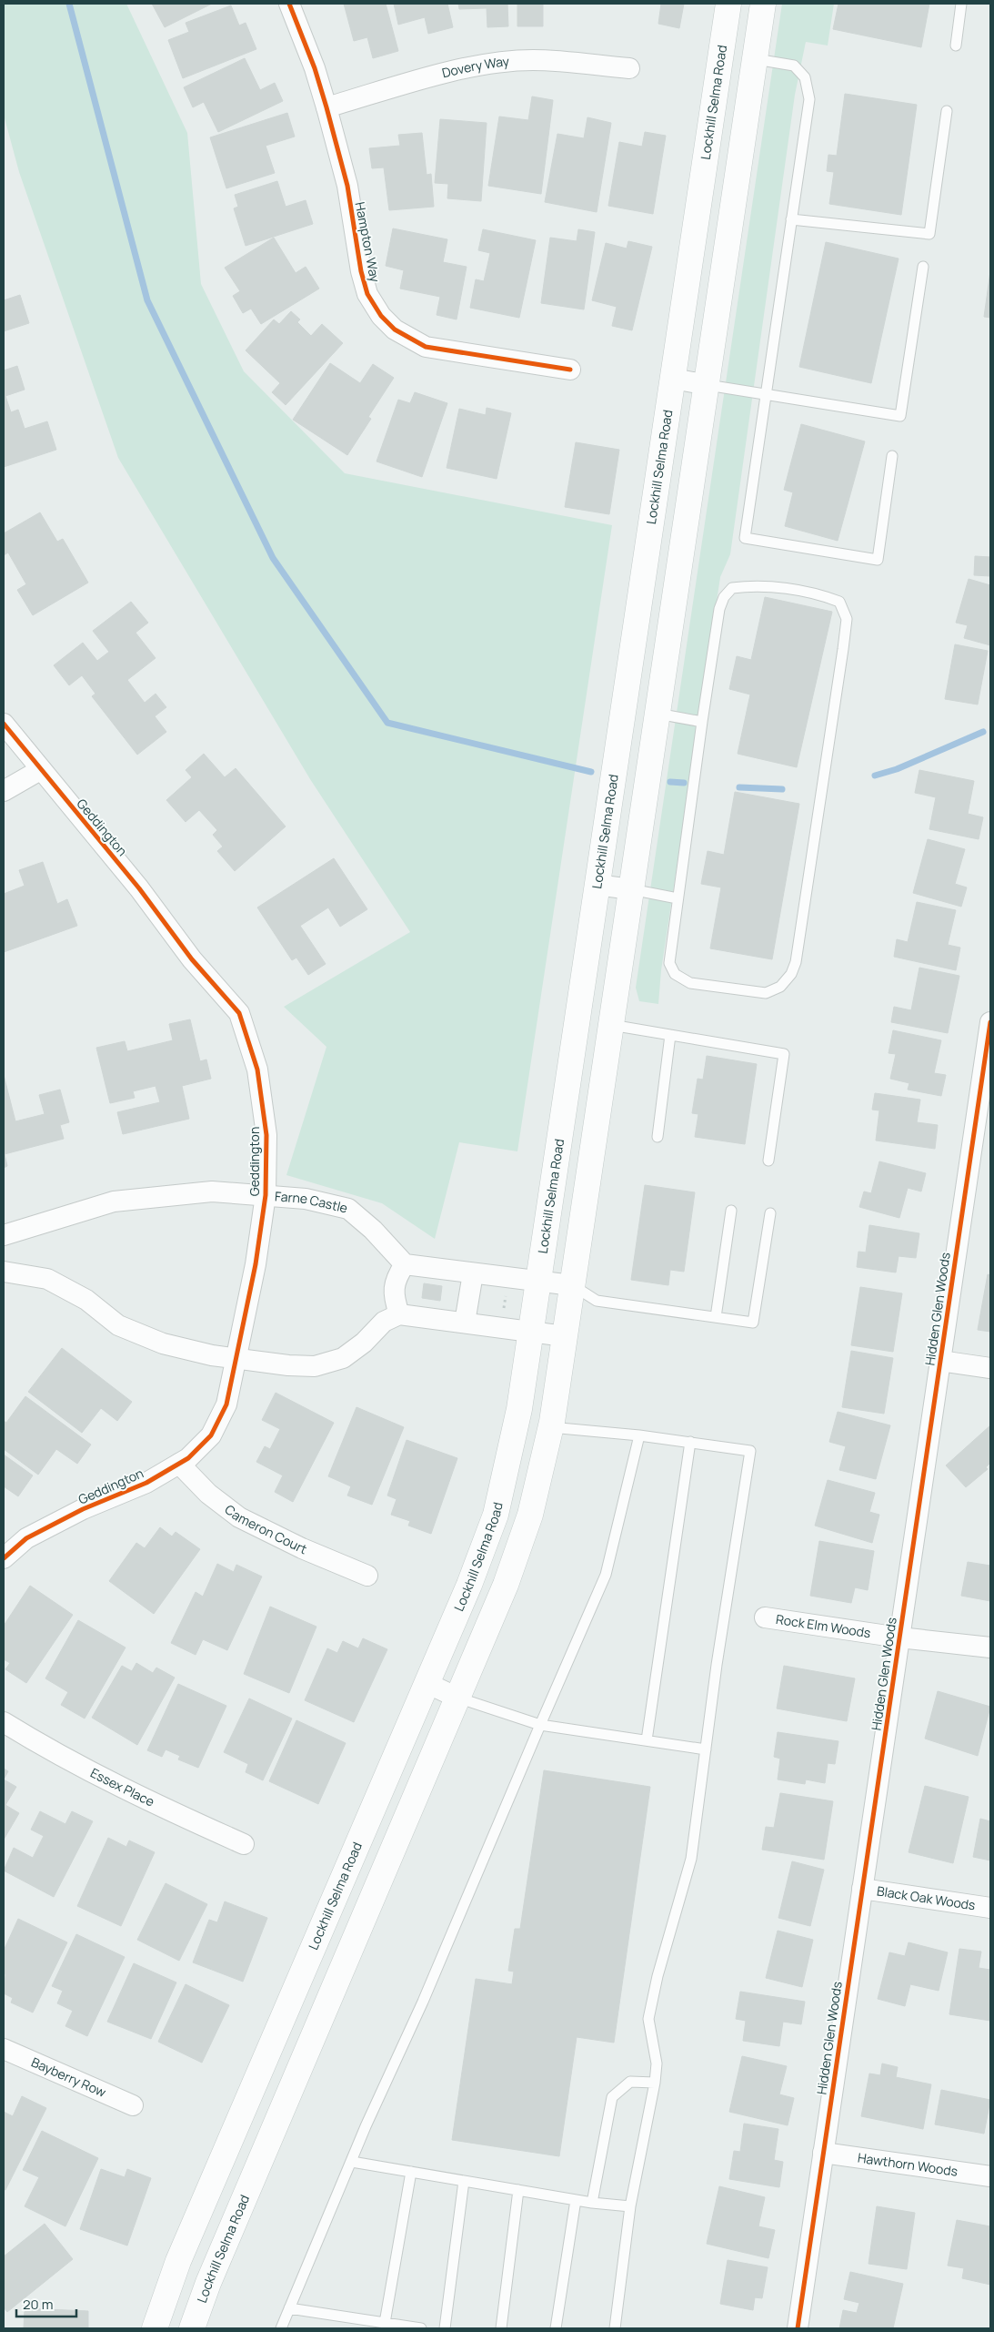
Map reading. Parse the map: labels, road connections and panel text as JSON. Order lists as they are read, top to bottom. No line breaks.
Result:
{"streets":{"main road":["Lockhill Selma Road"],"street":["Dovery Way","Hampton Way","Geddington","Farne Castle","Hidden Glen Woods","Cameron Court","Rock Elm Woods","Essex Place","Black Oak Woods","Bayberry Row","Hawthorn Woods"]},"crossings":[["Dovery Way","Hampton Way"],["Geddington","Farne Castle"],["Geddington","Cameron Court"],["Hidden Glen Woods","Rock Elm Woods"],["Hidden Glen Woods","Black Oak Woods"],["Hidden Glen Woods","Hawthorn Woods"]],"scale_bar":"20 m"}
